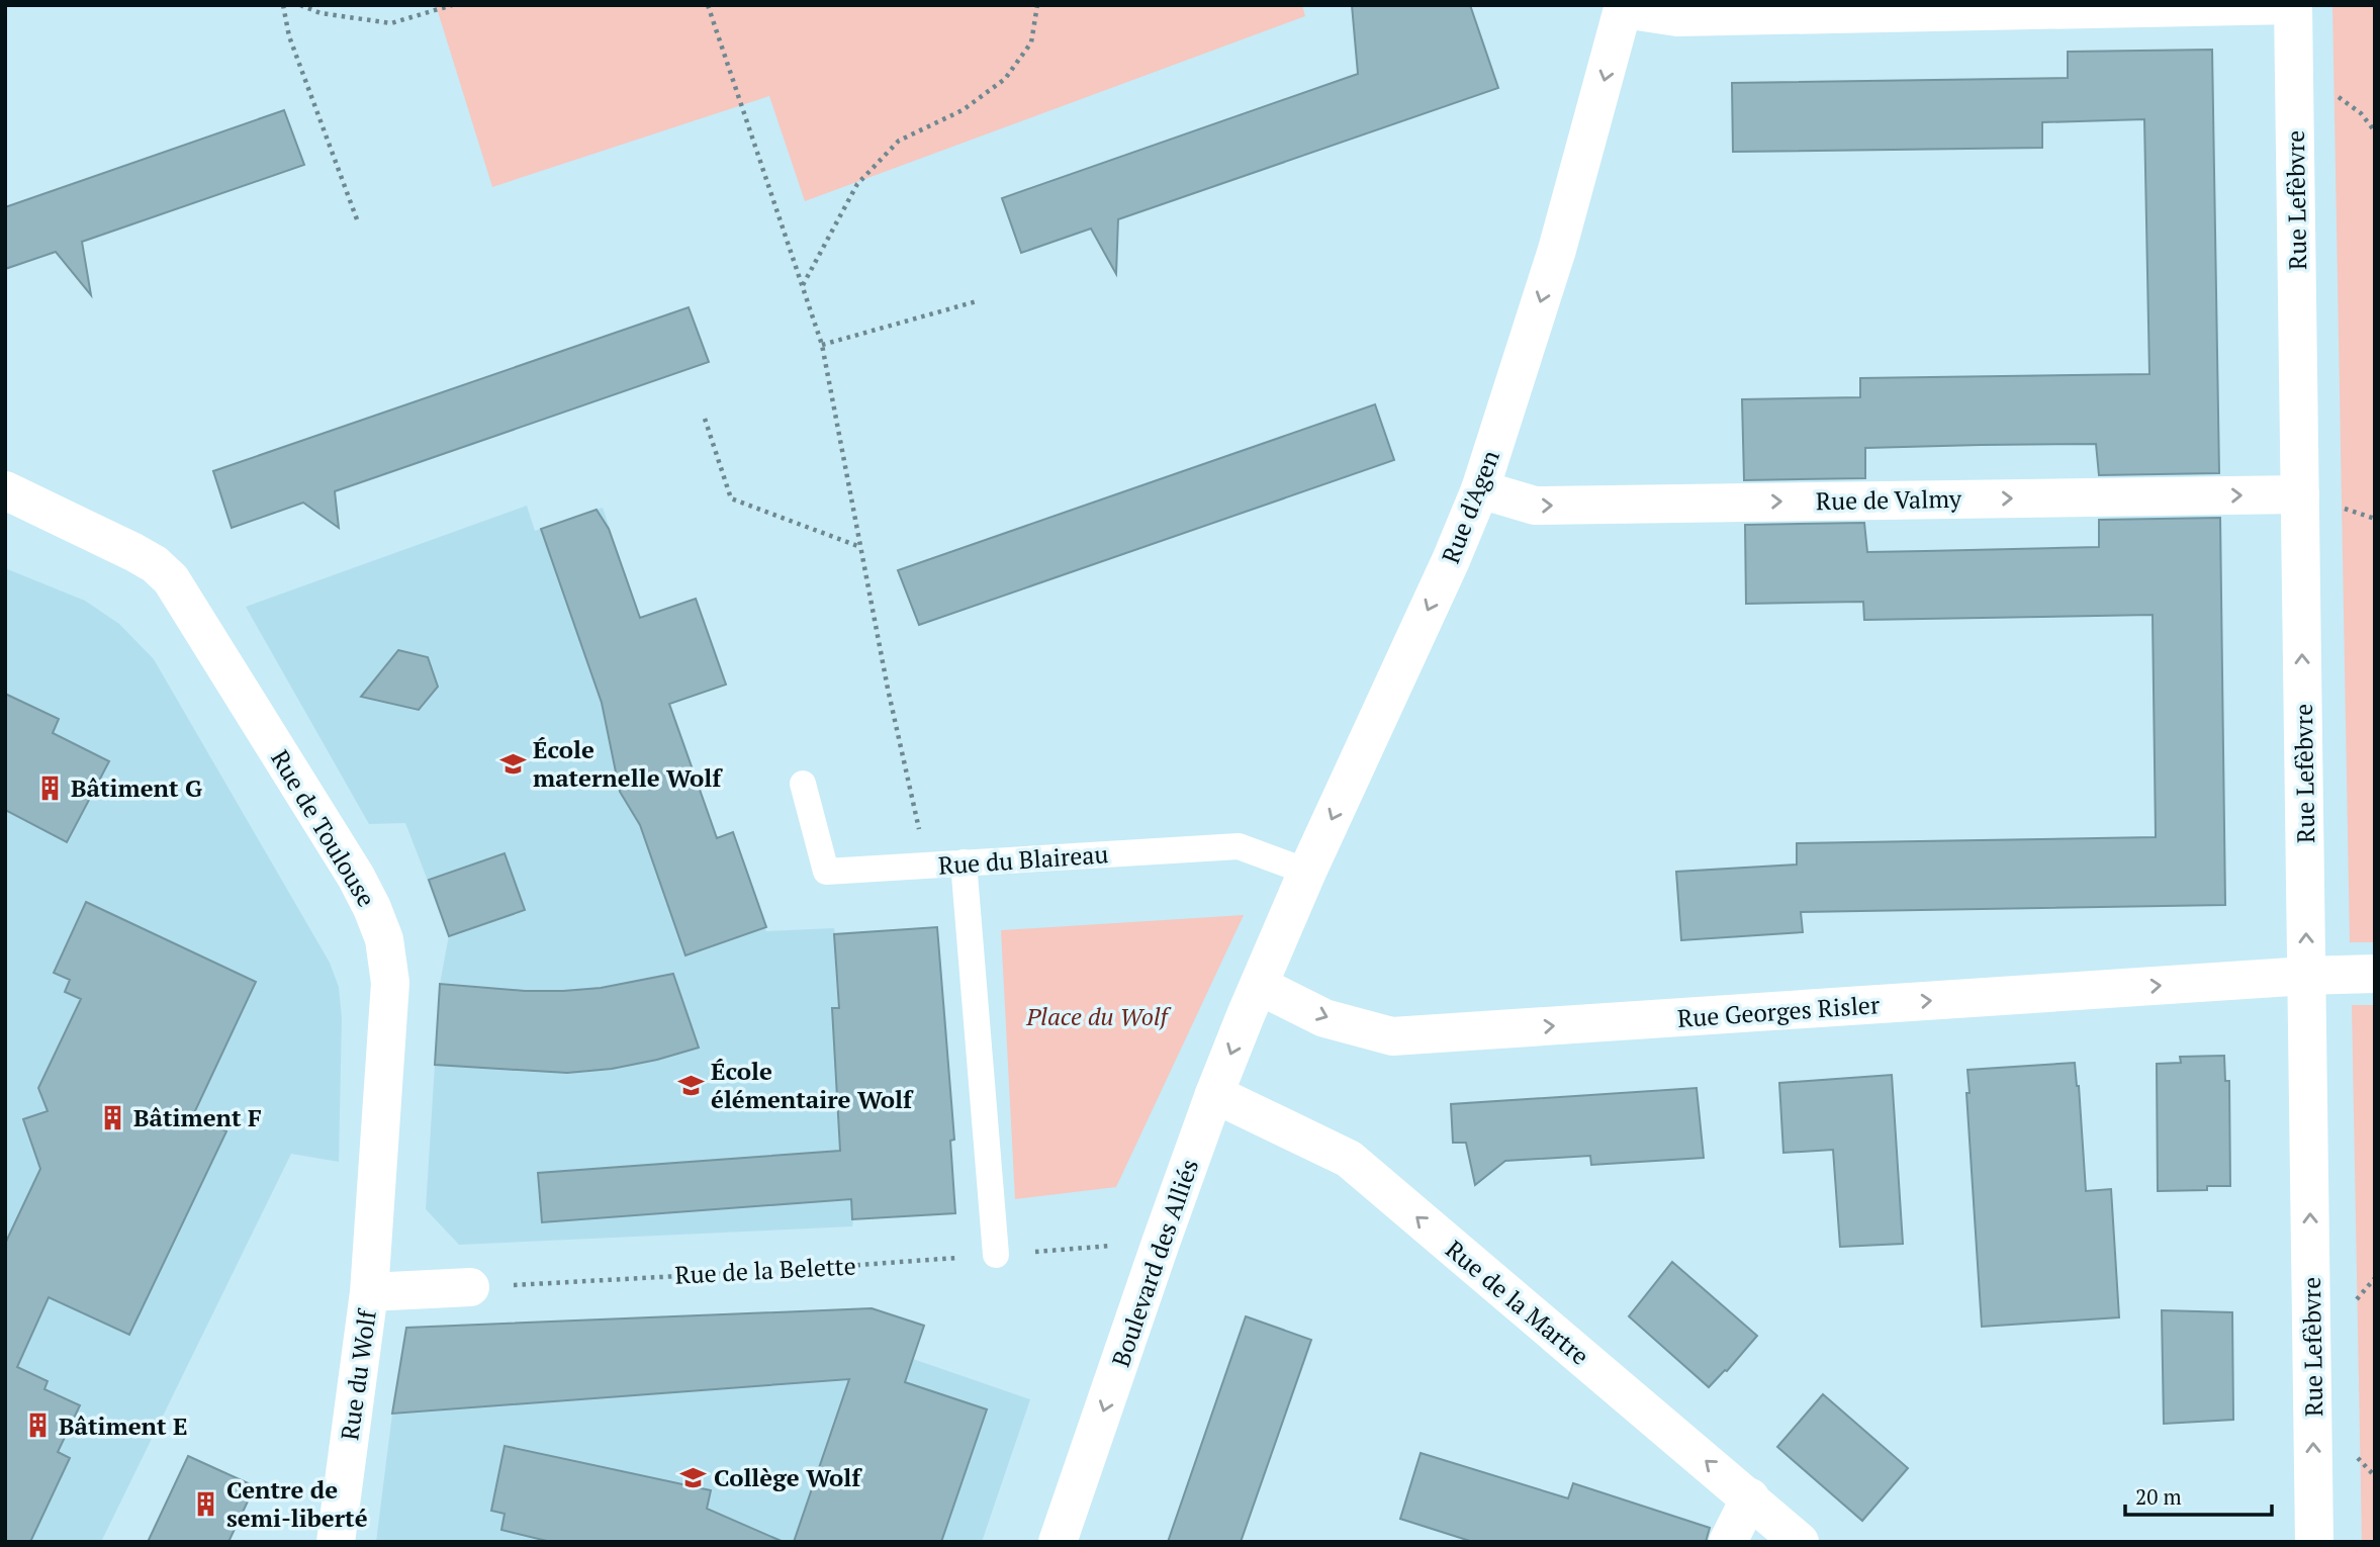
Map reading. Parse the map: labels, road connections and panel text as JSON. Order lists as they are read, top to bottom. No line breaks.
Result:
{"streets":{"street":["Rue Lefèbvre","Rue de Valmy","Rue d'Agen","Rue de Toulouse","Rue Georges Risler","Boulevard des Alliés","Rue de la Martre","Rue du Wolf"],"lane":["Rue du Blaireau"],"path":["Rue de la Belette"]},"crossings":[["Rue Lefèbvre","Rue de Valmy"],["Rue Lefèbvre","Rue Georges Risler"],["Rue de Valmy","Rue d'Agen"],["Rue d'Agen","Rue du Blaireau"],["Rue d'Agen","Rue Georges Risler"],["Rue d'Agen","Boulevard des Alliés"],["Rue de Toulouse","Rue du Wolf"],["Rue Georges Risler","Boulevard des Alliés"],["Boulevard des Alliés","Rue de la Belette"],["Boulevard des Alliés","Rue de la Martre"]],"one_way":["Rue Lefèbvre","Rue de Valmy","Rue d'Agen","Rue Georges Risler","Boulevard des Alliés","Rue de la Martre"],"parks":["Place du Wolf"],"places":{"school or university":["École maternelle Wolf","École élémentaire Wolf","Collège Wolf"],"building":["Bâtiment G","Bâtiment F","Bâtiment E","Centre de semi-liberté"]},"scale_bar":"20 m"}
